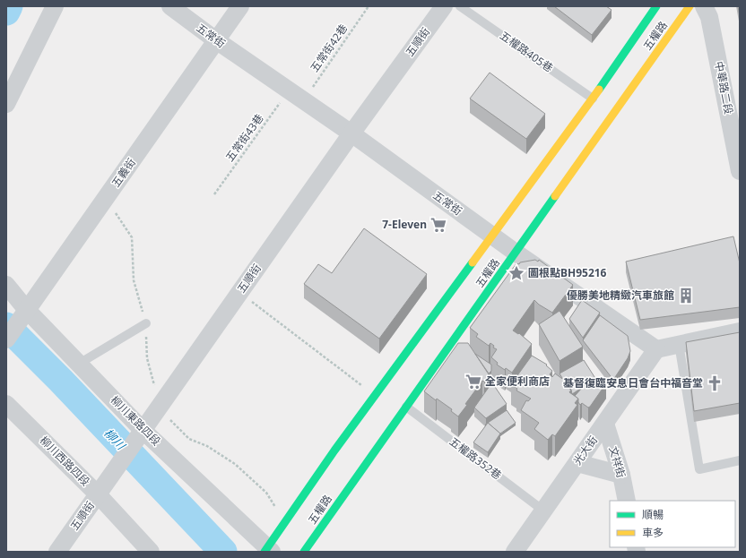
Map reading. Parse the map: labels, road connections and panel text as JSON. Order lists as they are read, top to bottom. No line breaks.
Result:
{"streets":{"main road":["五權路"],"street":["五常街","五順街","中華路二段","五義街","柳川東路四段","光大街","柳川西路四段","文祥街"],"lane":["五權路405巷","五權路352巷"],"path":["五常街42巷","五常街43巷"]},"crossings":[["五常街","五權路"],["五常街","五順街"],["五常街","五常街42巷"],["五常街","五常街43巷"],["五常街","五義街"],["五常街","光大街"],["五權路","五權路405巷"],["五權路","柳川東路四段"],["五權路","五權路352巷"],["五順街","柳川東路四段"],["五順街","柳川西路四段"],["五常街42巷","五常街43巷"],["五義街","柳川東路四段"],["光大街","五權路352巷"],["光大街","文祥街"]],"water":["柳川"],"places":{"supermarket":["7-Eleven","全家便利商店"],"place":["圖根點BH95216"],"building":["優勝美地精緻汽車旅館"],"church":["基督復臨安息日會台中福音堂"]},"legend":["順暢","車多"]}
